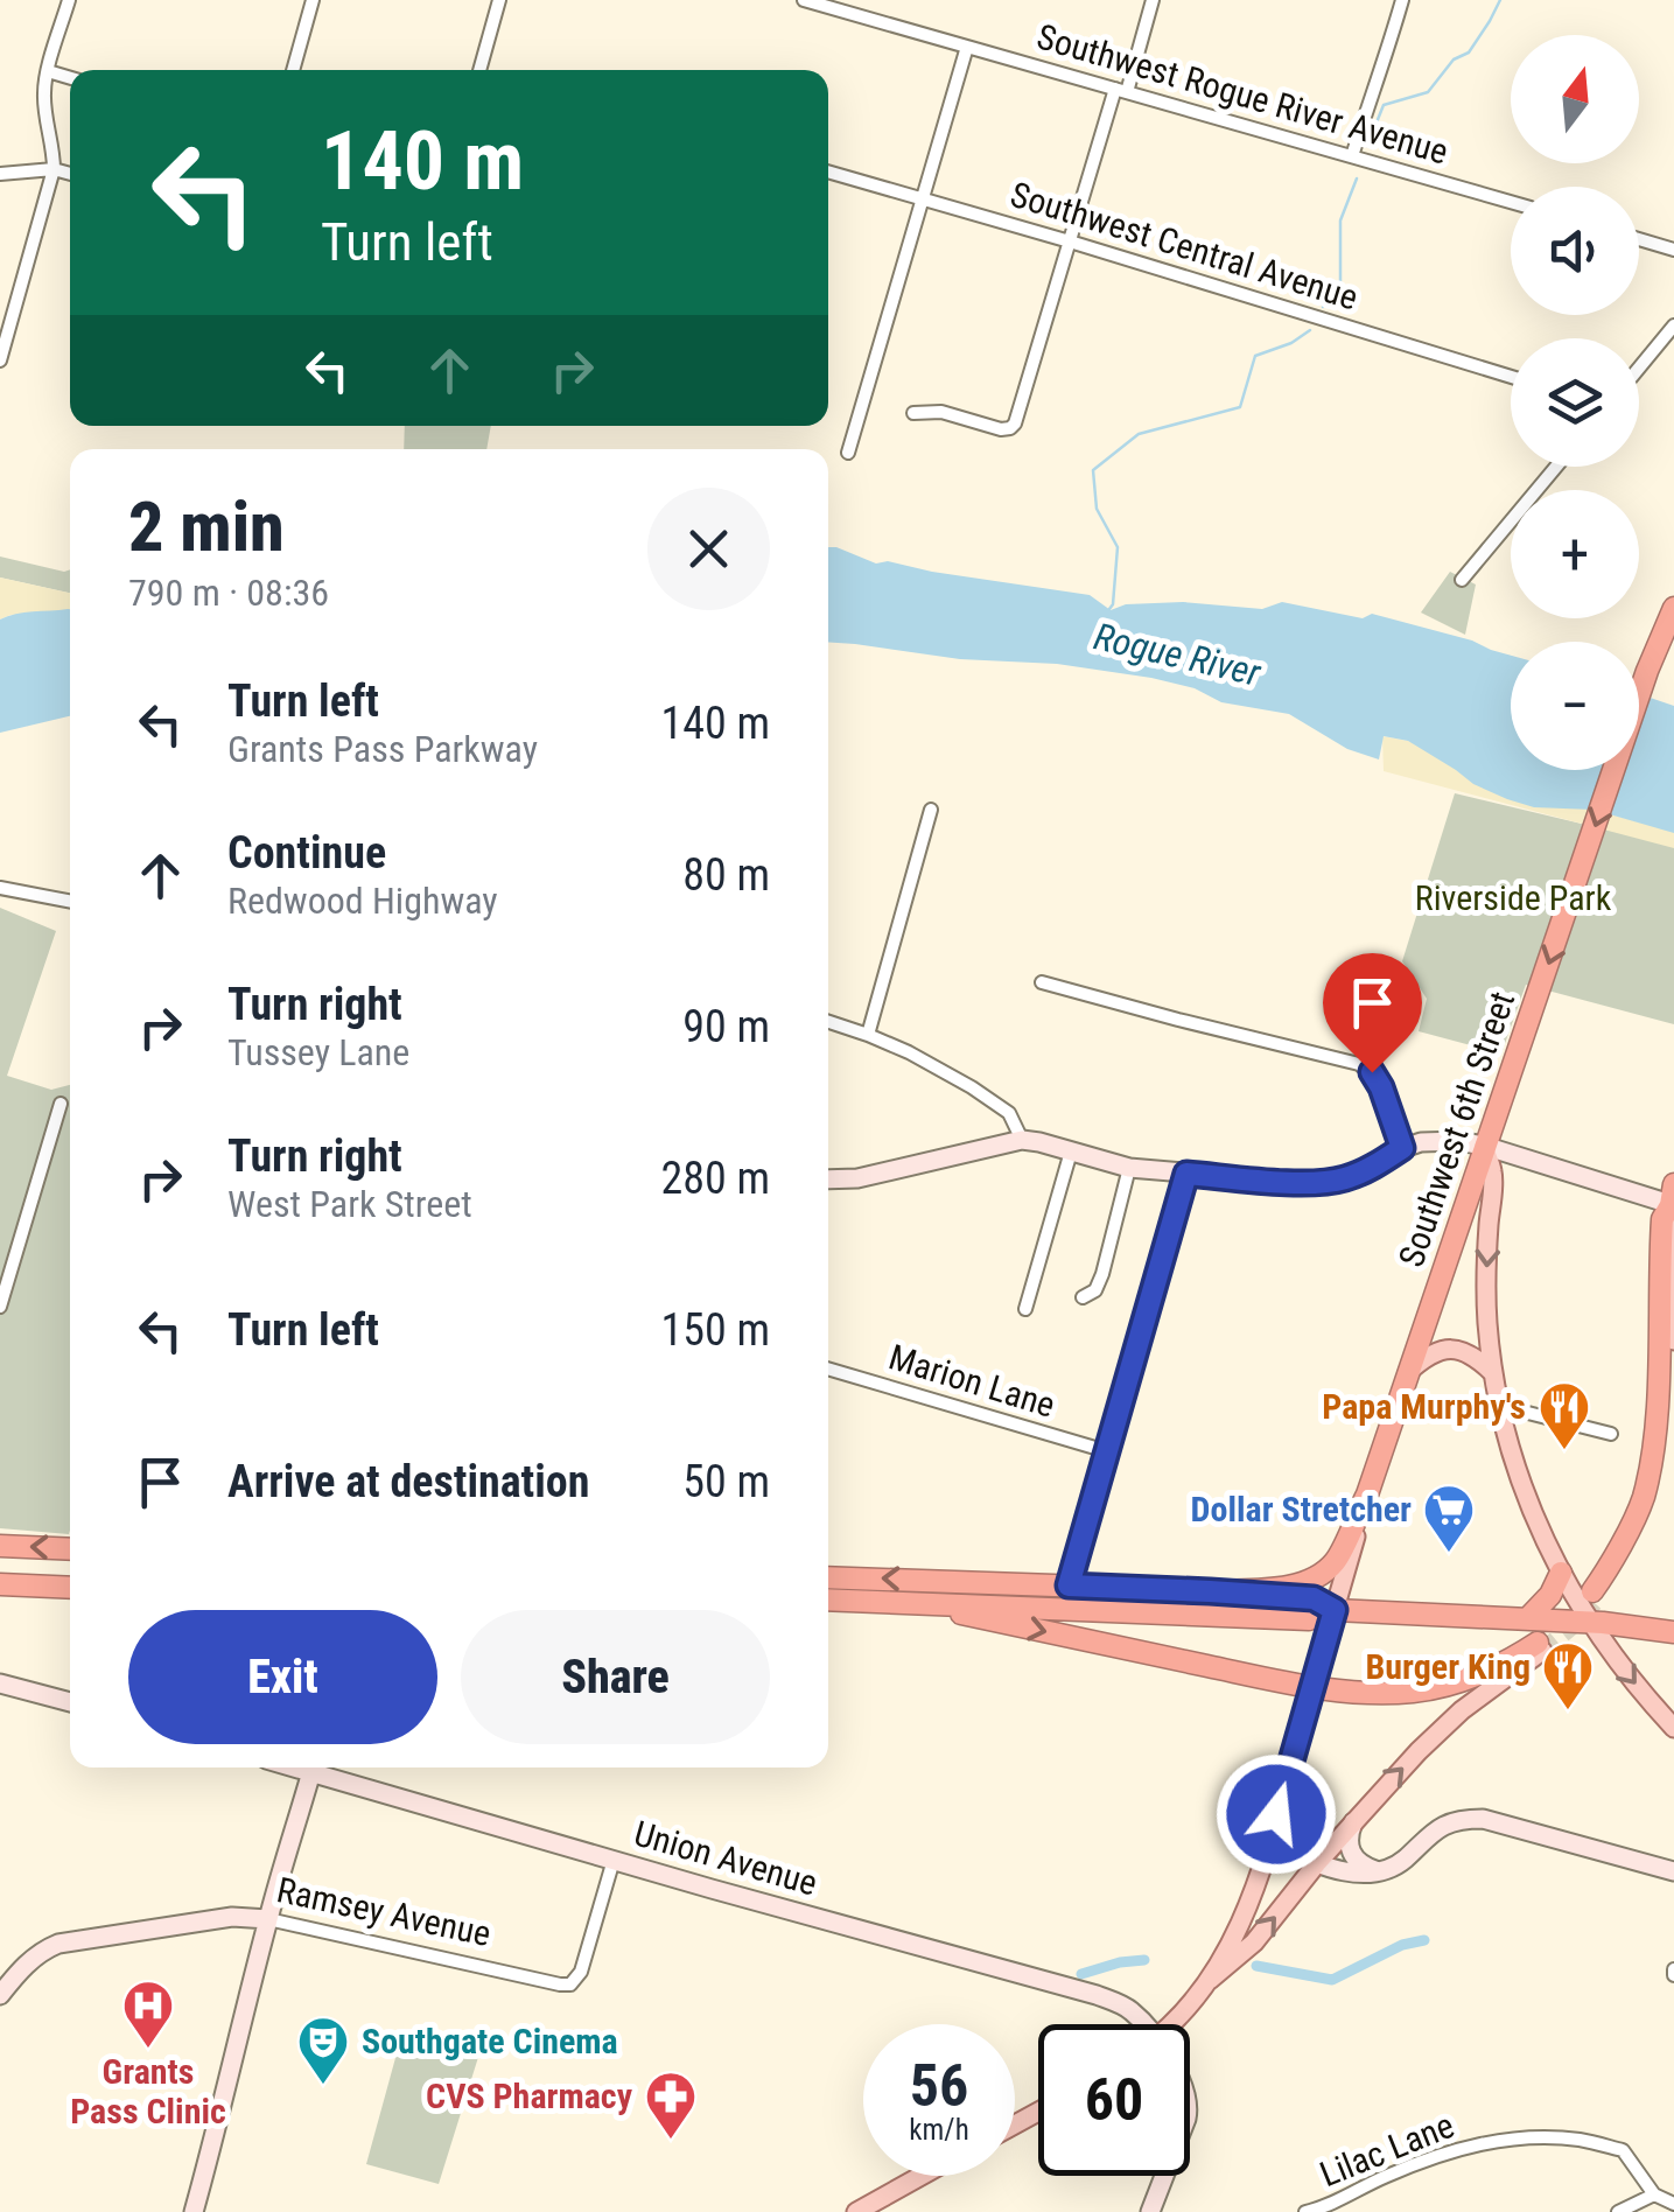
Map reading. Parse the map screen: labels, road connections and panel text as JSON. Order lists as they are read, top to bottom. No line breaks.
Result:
{"streets":{"highway":["Southwest 6th Street"],"street":["Southwest Rogue River Avenue","Southwest Central Avenue","Marion Lane","Union Avenue","Ramsey Avenue","Lilac Lane"]},"crossings":[["Union Avenue","Ramsey Avenue"]],"one_way":["Southwest 6th Street"],"water":["Rogue River"],"parks":["Riverside Park"],"places":{"restaurant":["Papa Murphy's","Burger King"],"supermarket":["Dollar Stretcher"],"hospital":["Grants Pass Clinic"],"theatre":["Southgate Cinema"],"pharmacy":["CVS Pharmacy"]},"north":"top","page":{"map_buttons":["+","−"],"turn":["140 m","Turn left"],"heading":["2 min","790 m · 08:36"],"list":[{"name":"Turn left","note":"Grants Pass Parkway","value":"140 m"},{"name":"Continue","note":"Redwood Highway","value":"80 m"},{"name":"Turn right","note":"Tussey Lane","value":"90 m"},{"name":"Turn right","note":"West Park Street","value":"280 m"},{"name":"Turn left","value":"150 m"},{"name":"Arrive at destination","value":"50 m"}],"buttons":["Exit","Share"],"speed":"56 km/h","limit":"60"}}
